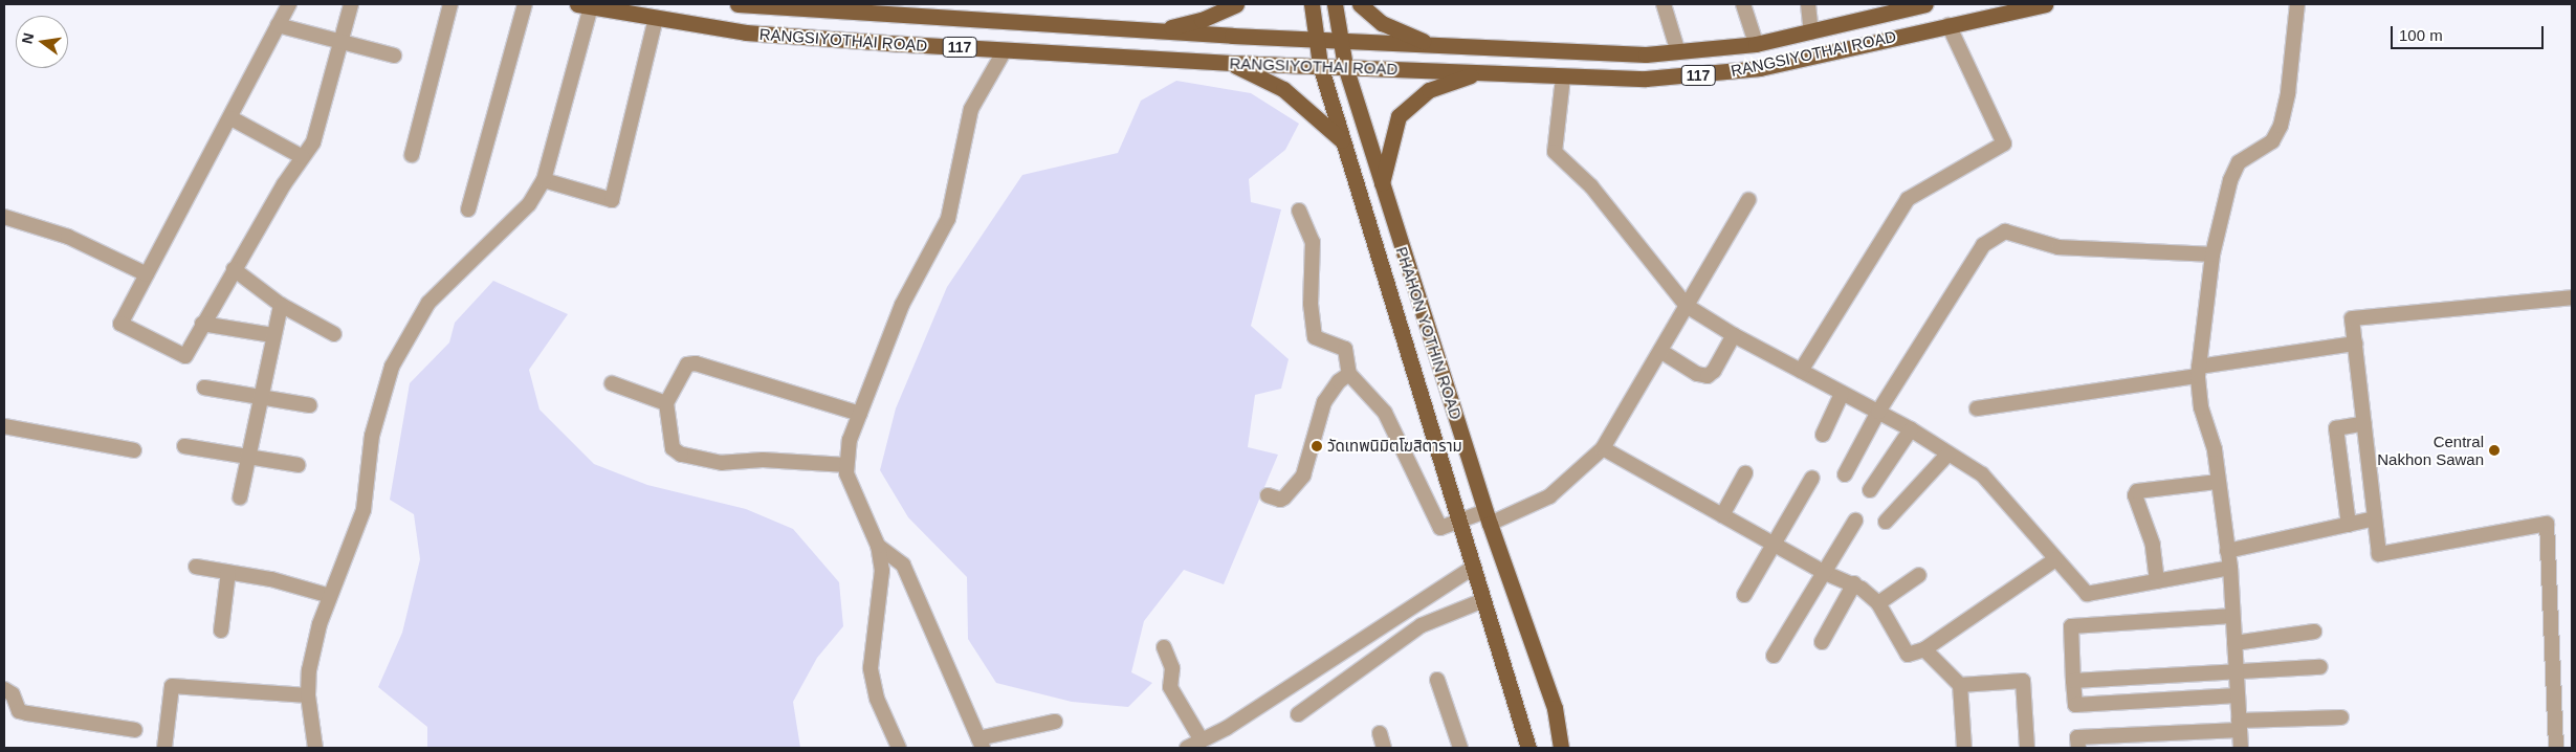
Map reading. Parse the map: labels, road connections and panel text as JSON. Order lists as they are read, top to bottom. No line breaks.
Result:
{"streets":{"main road":["RANGSIYOTHAI ROAD","117","PHAHON YOTHIN ROAD"]},"crossings":[["RANGSIYOTHAI ROAD","PHAHON YOTHIN ROAD"]],"places":["วัดเทพนิมิตโฆสิตาราม","Central Nakhon Sawan"],"scale_bar":"100 m","north":"left"}
